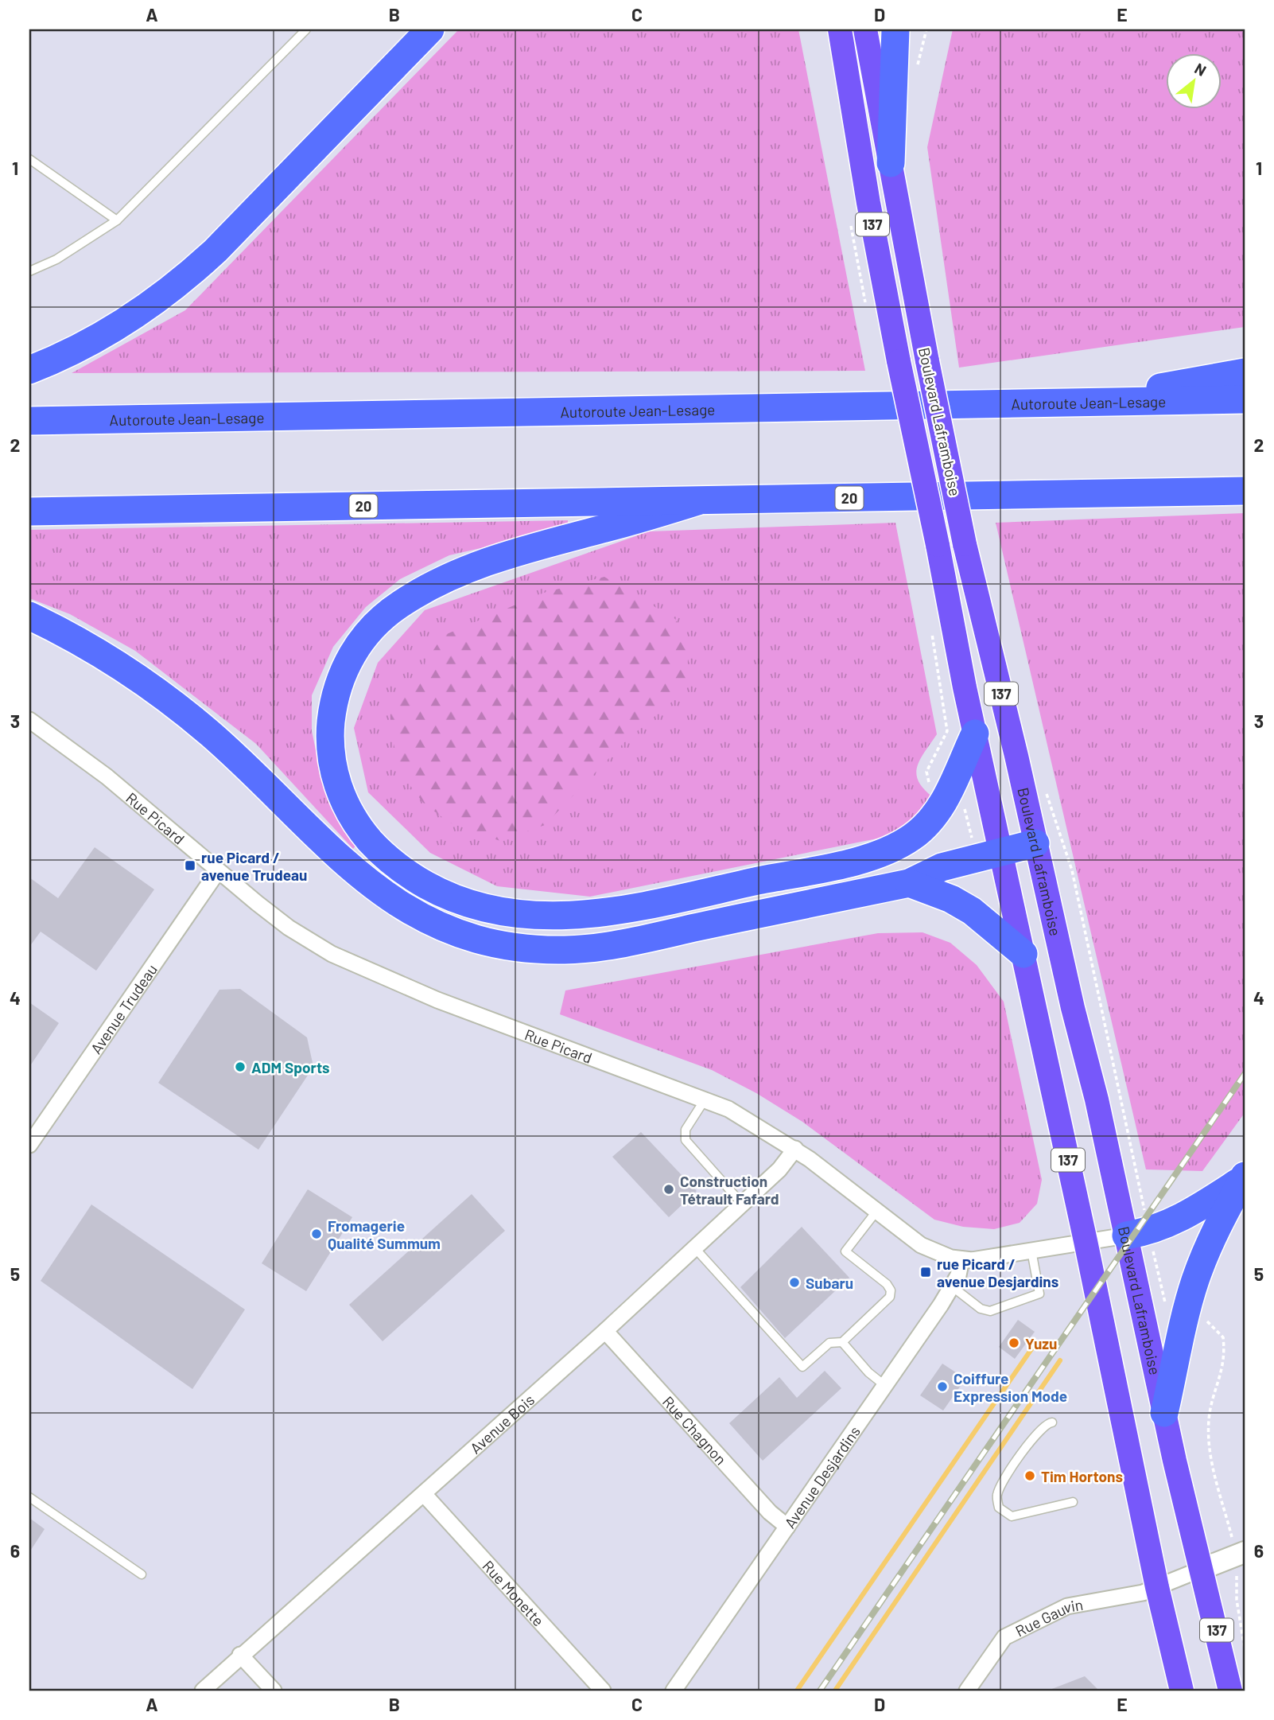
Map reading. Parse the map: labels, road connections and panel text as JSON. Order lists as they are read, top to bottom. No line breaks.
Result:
{"streets":{"highway":["Autoroute Jean-Lesage","20"],"main road":["137","Boulevard Laframboise"],"street":["Rue Picard","Avenue Trudeau","Avenue Bois","Rue Chagnon","Avenue Desjardins","Rue Monette","Rue Gauvin"]},"crossings":[["Boulevard Laframboise","Rue Picard"],["Boulevard Laframboise","Rue Gauvin"],["Rue Picard","Avenue Trudeau"],["Rue Picard","Avenue Bois"],["Rue Picard","Avenue Desjardins"],["Avenue Bois","Rue Chagnon"],["Avenue Bois","Rue Monette"],["Rue Chagnon","Avenue Desjardins"]],"places":{"transit":["rue Picard / avenue Trudeau","rue Picard / avenue Desjardins"],"other":["ADM Sports","Construction Tétrault Fafard","Fromagerie Qualité Summum","Subaru","Yuzu","Coiffure Expression Mode","Tim Hortons"]},"north":"top right","grid":{"columns":["A","B","C","D","E"],"rows":["1","2","3","4","5","6"]}}
